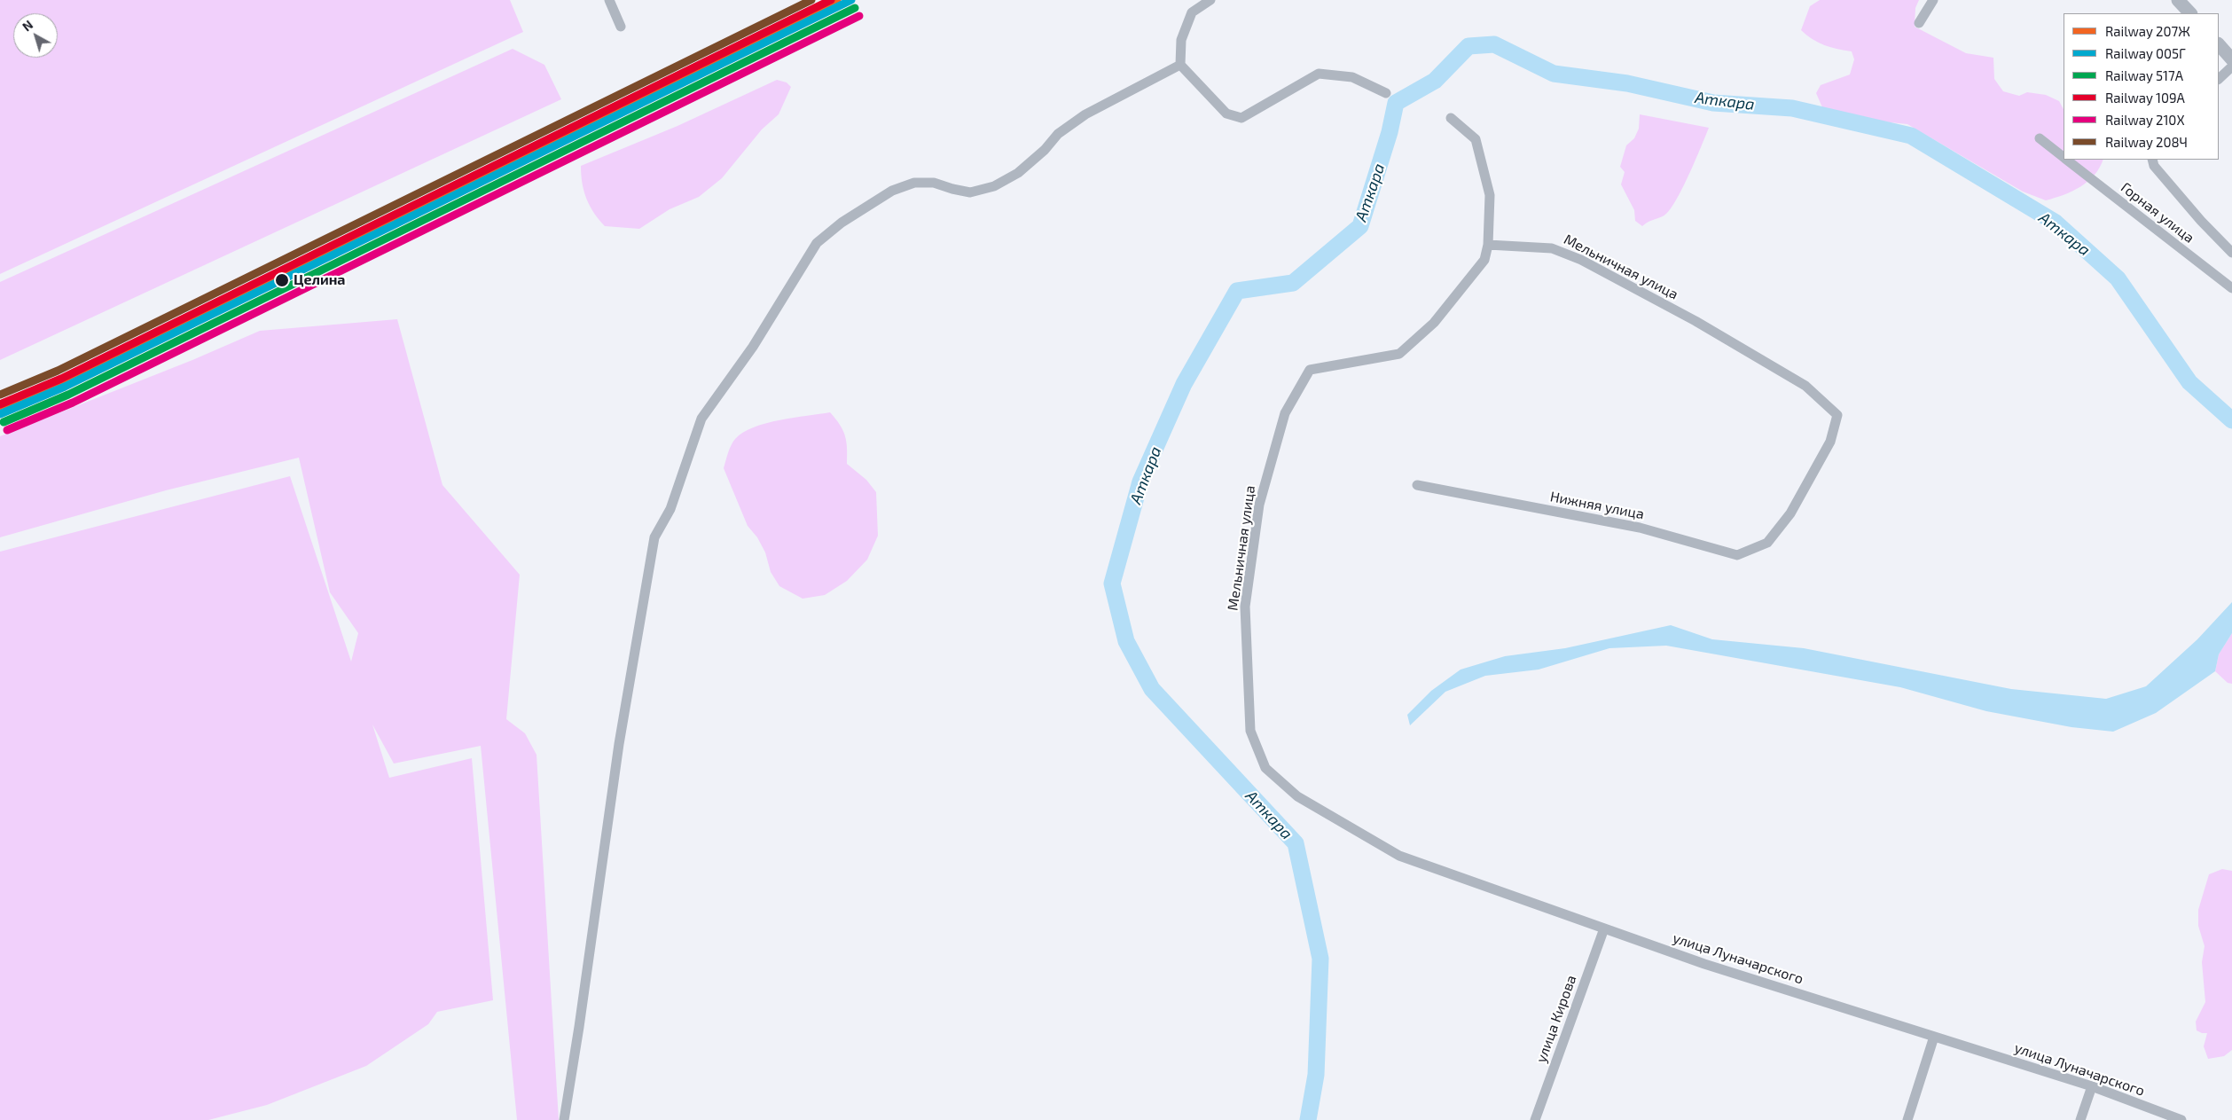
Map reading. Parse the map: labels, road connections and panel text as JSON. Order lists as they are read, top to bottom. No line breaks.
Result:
{"streets":{"street":["Горная улица","Мельничная улица","Нижняя улица","улица Луначарского","улица Кирова"]},"crossings":[["Мельничная улица","Нижняя улица"],["Мельничная улица","улица Луначарского"],["улица Луначарского","улица Кирова"]],"water":["Аткара"],"places":["Целина"],"lines":["rail line 207Ж","rail line 005Г","rail line 109А","rail line 208Ч","rail line 517А","rail line 210Х"],"legend":["Railway 207Ж","Railway 005Г","Railway 517А","Railway 109А","Railway 210Х","Railway 208Ч"],"north":"top left"}
